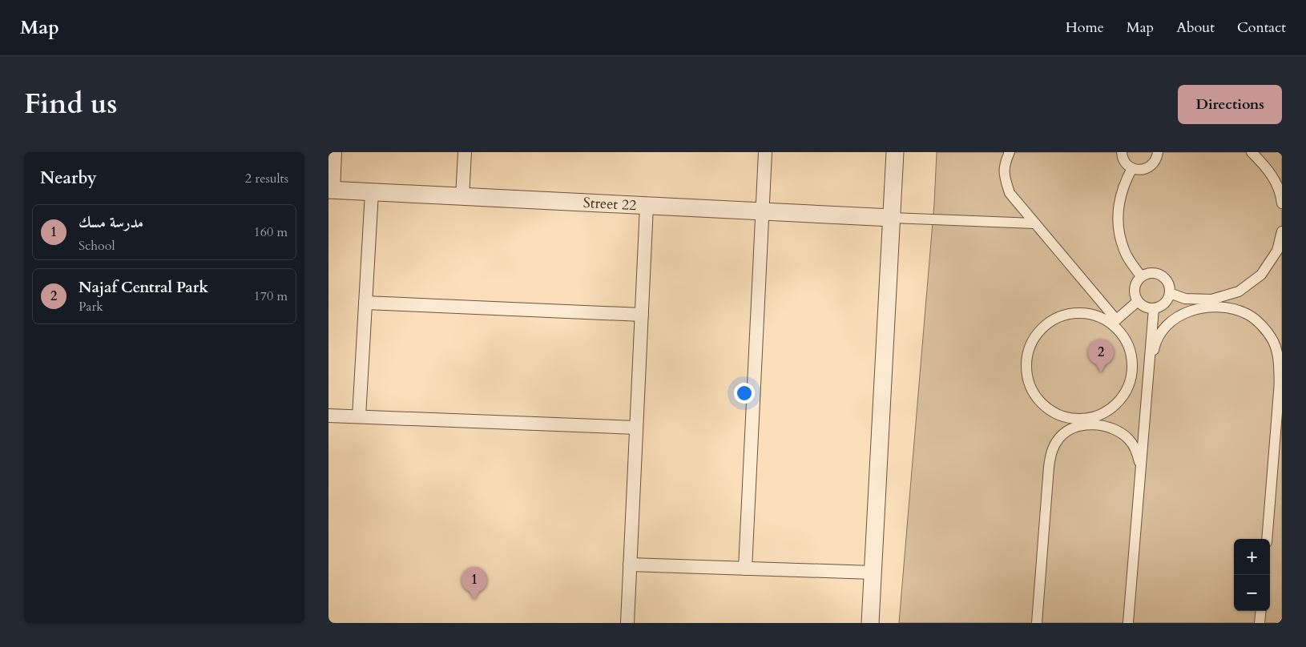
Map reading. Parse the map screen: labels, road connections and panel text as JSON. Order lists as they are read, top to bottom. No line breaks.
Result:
{"streets":{"street":["Street 22"]},"page":{"header":"Map","nav":["Home","Map","About","Contact"],"title":"Find us","buttons":"Directions","heading":["Nearby","2 results"],"list":[{"mark":"1","name":"مدرسة مسك","note":"School","value":"160 m"},{"mark":"2","name":"Najaf Central Park","note":"Park","value":"170 m"}],"pins":["2","1"],"map_buttons":["+","−"]}}
